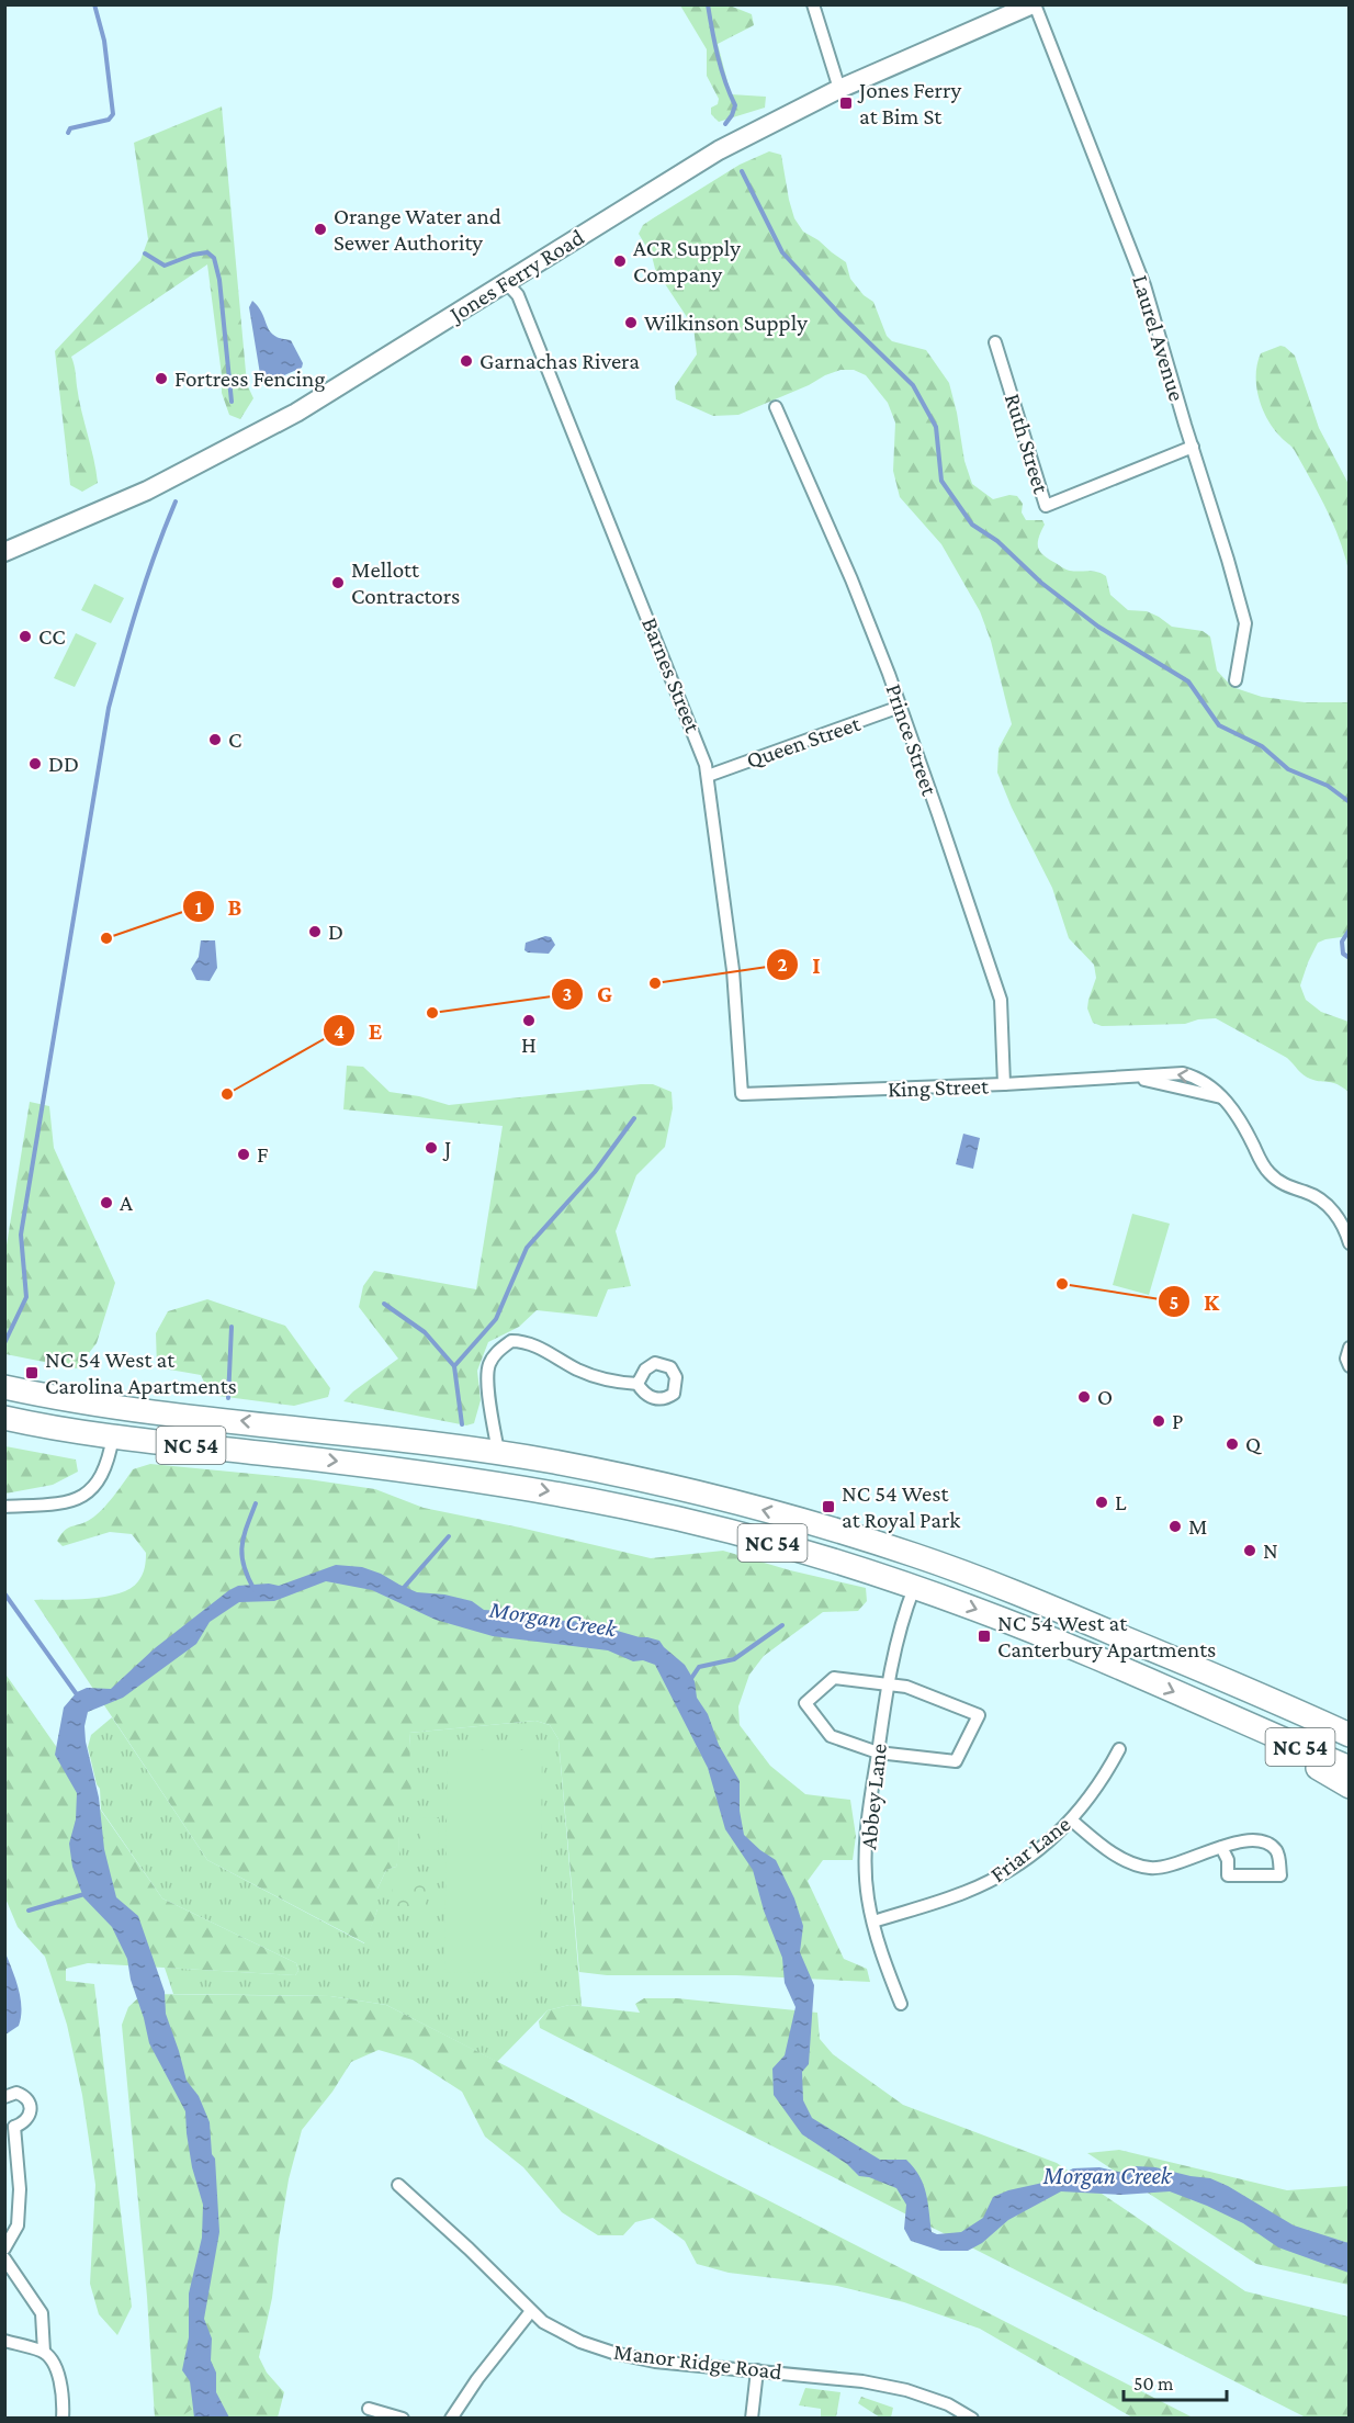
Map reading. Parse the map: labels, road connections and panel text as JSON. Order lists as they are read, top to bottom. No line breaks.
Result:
{"streets":{"highway":["NC 54"],"main road":["Jones Ferry Road"],"street":["Laurel Avenue","Ruth Street","Barnes Street","Prince Street","Queen Street","King Street","Abbey Lane","Friar Lane","Manor Ridge Road"]},"crossings":[["Jones Ferry Road","Laurel Avenue"],["Jones Ferry Road","Barnes Street"],["Laurel Avenue","Ruth Street"],["Barnes Street","Queen Street"],["Barnes Street","King Street"],["Prince Street","Queen Street"],["Prince Street","King Street"],["NC 54","Abbey Lane"],["Abbey Lane","Friar Lane"]],"water":["Morgan Creek"],"places":{"transit":["Jones Ferry at Bim St","NC 54 West at Carolina Apartments","NC 54 West at Royal Park","NC 54 West at Canterbury Apartments"],"other":["Orange Water and Sewer Authority","ACR Supply Company","Wilkinson Supply","Garnachas Rivera","Fortress Fencing","Mellott Contractors","CC","C","DD","D","B","I","G","H","E","J","F","A","K","O","P","Q","L","M","N"]},"scale_bar":"50 m"}
